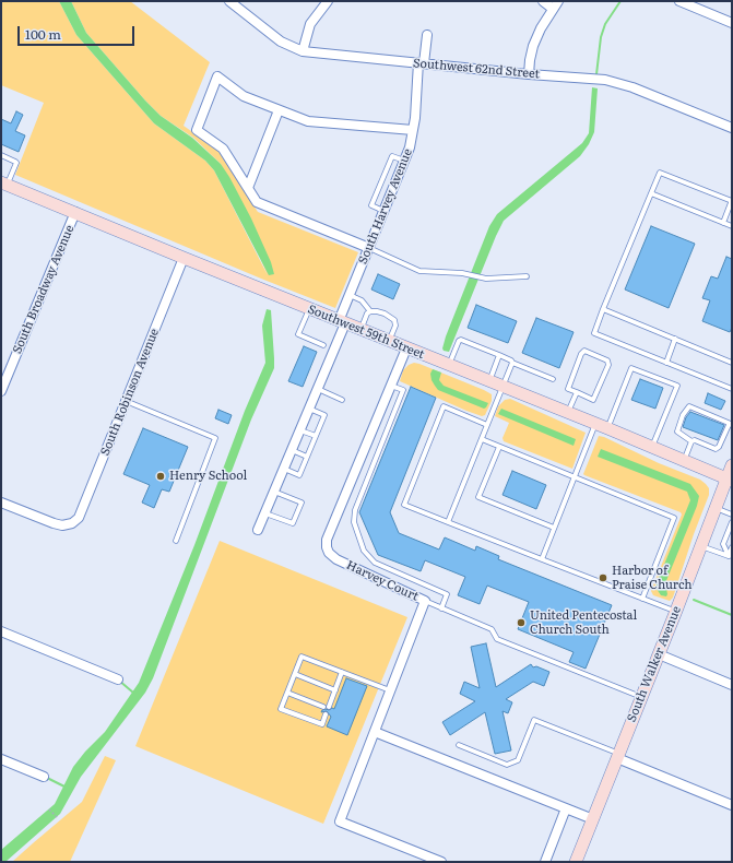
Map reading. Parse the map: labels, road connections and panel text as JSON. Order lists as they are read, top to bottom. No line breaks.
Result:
{"streets":{"main road":["Southwest 59th Street","South Walker Avenue"],"street":["Southwest 62nd Street","South Harvey Avenue","South Broadway Avenue","South Robinson Avenue","Harvey Court"]},"crossings":[["Southwest 62nd Street","South Harvey Avenue"],["South Harvey Avenue","Southwest 59th Street"],["South Broadway Avenue","Southwest 59th Street"],["Southwest 59th Street","South Robinson Avenue"],["Southwest 59th Street","Harvey Court"],["Southwest 59th Street","South Walker Avenue"]],"places":["Henry School","Harbor of Praise Church","United Pentecostal Church South"],"scale_bar":"100 m"}
